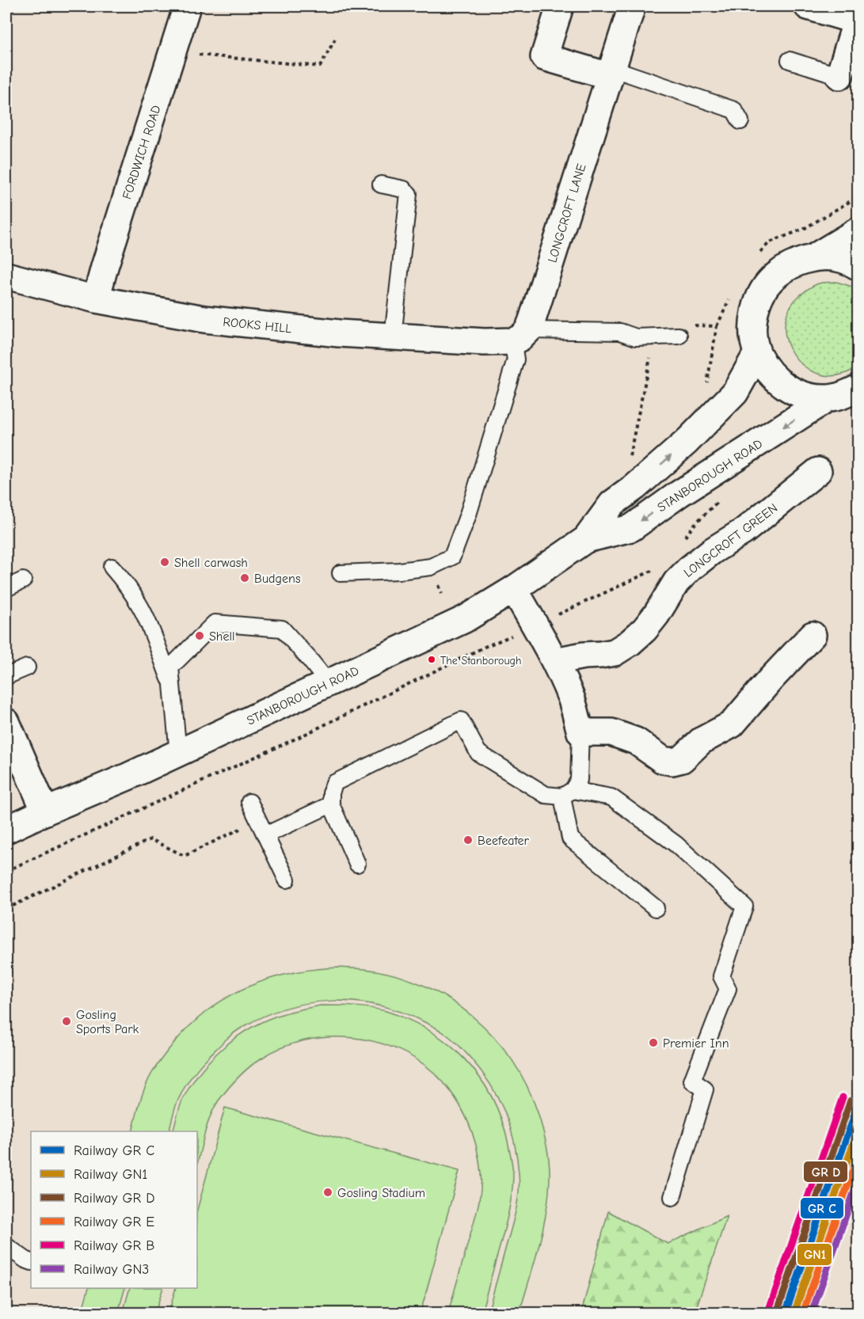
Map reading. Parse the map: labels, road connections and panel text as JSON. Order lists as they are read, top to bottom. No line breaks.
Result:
{"streets":{"street":["FORDWICH ROAD","LONGCROFT LANE","ROOKS HILL","STANBOROUGH ROAD","LONGCROFT GREEN"]},"crossings":[["FORDWICH ROAD","ROOKS HILL"],["LONGCROFT LANE","ROOKS HILL"]],"places":["Shell carwash","Budgens","Shell","The Stanborough","Beefeater","Gosling Sports Park","Premier Inn","Gosling Stadium"],"lines":["rail line GN1","rail line GN3"],"legend":["Railway GR C","Railway GN1","Railway GR D","Railway GR E","Railway GR B","Railway GN3"]}
